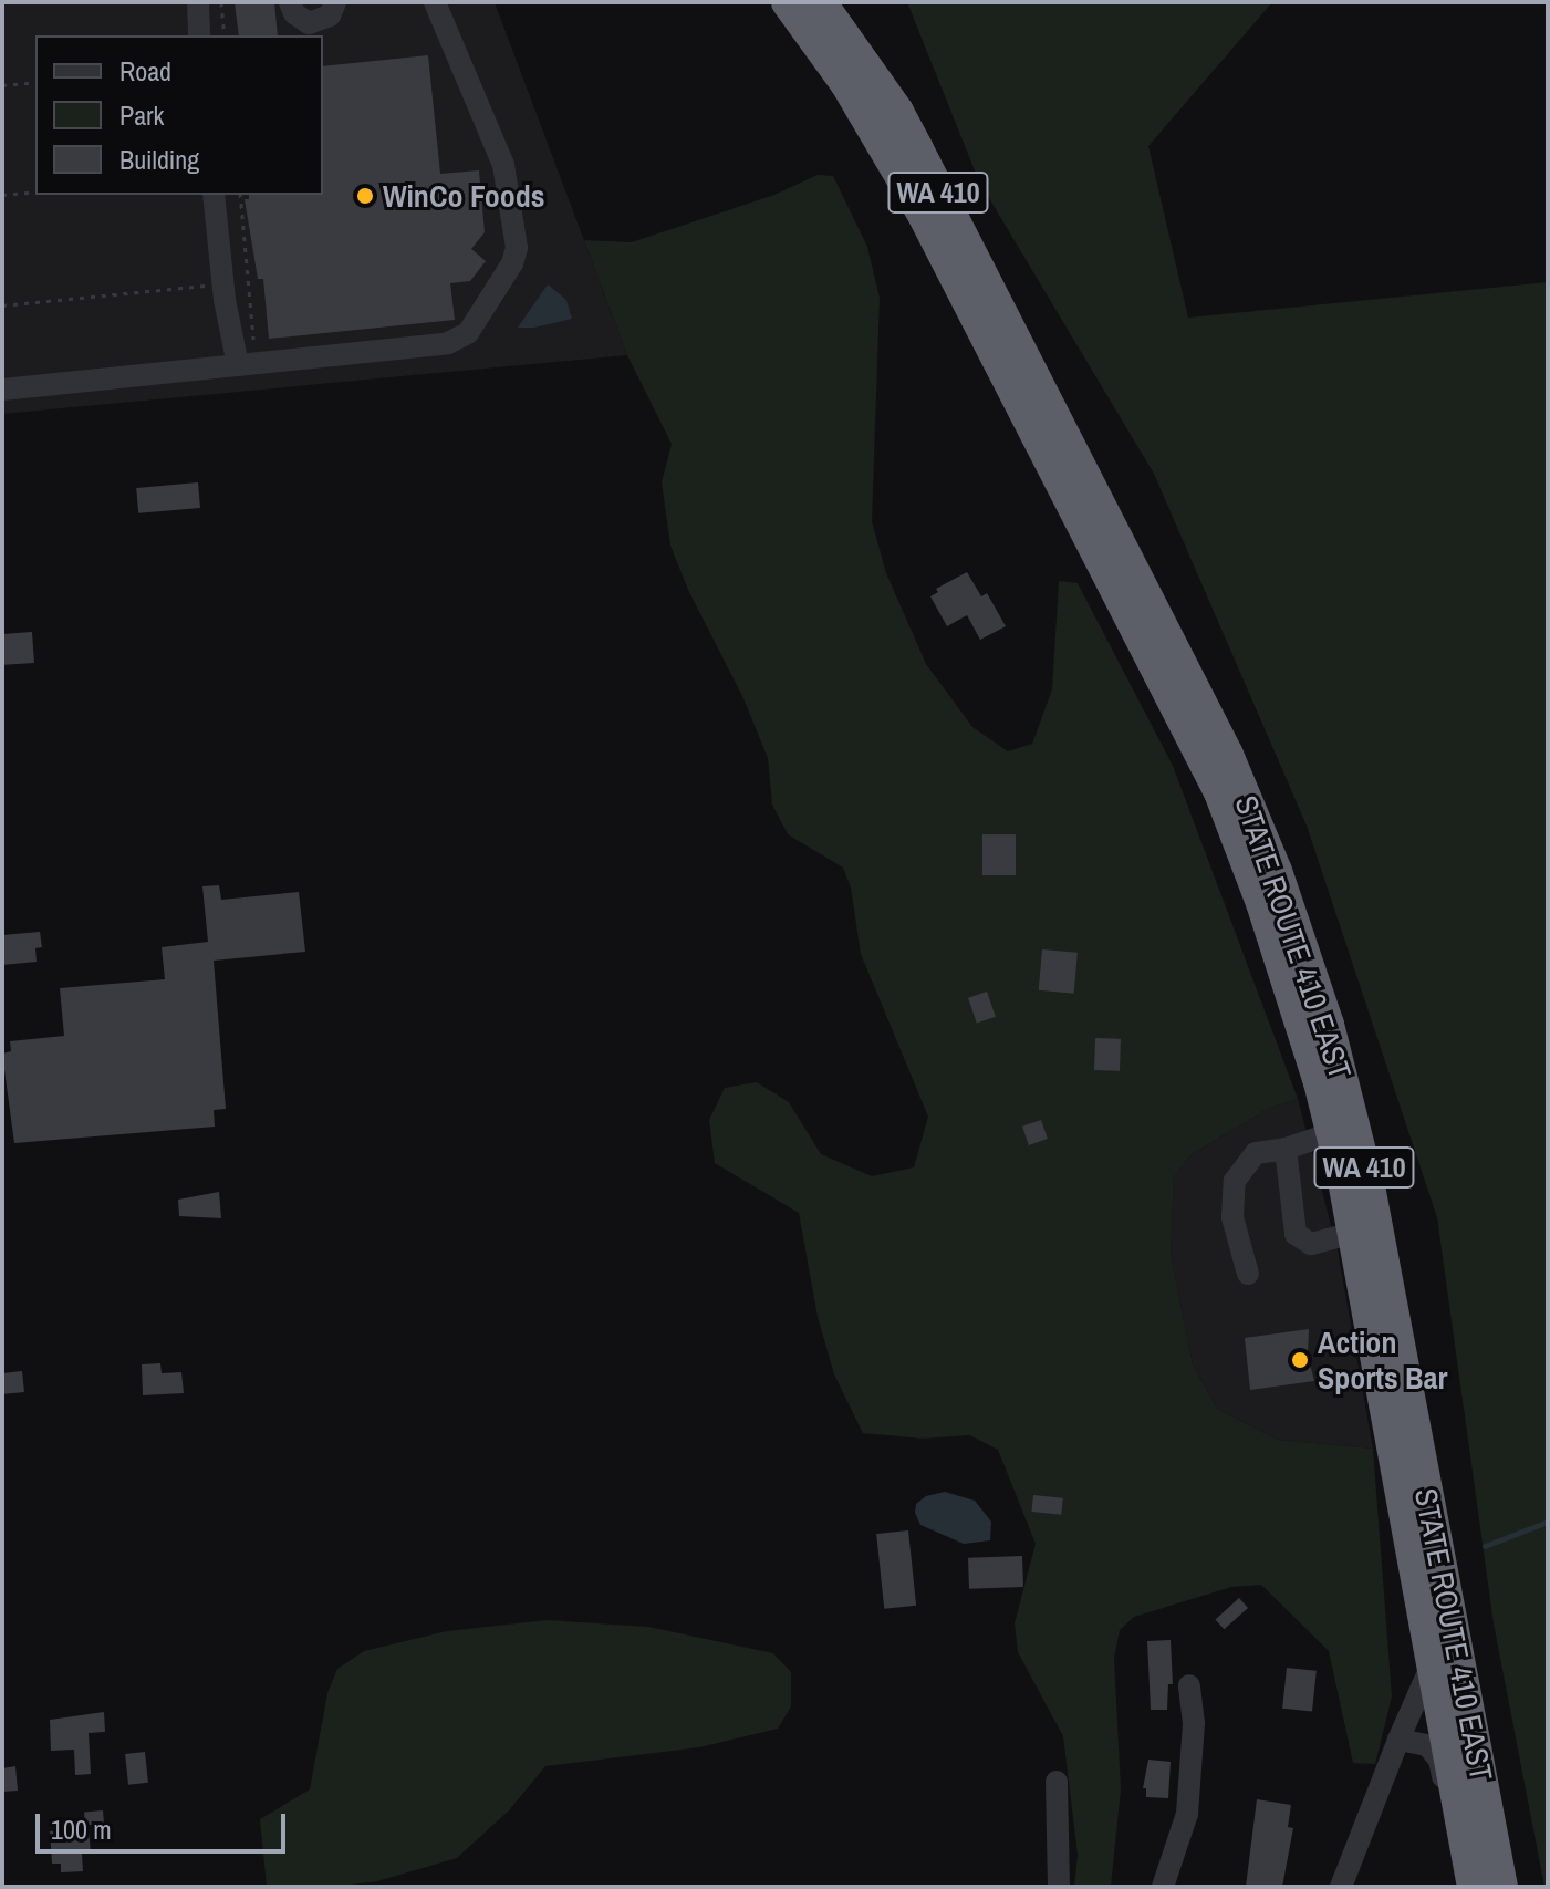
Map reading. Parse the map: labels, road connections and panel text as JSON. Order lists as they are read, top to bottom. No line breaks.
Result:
{"streets":{"highway":["WA 410","STATE ROUTE 410 EAST"]},"crossings":[["WA 410","STATE ROUTE 410 EAST"]],"places":["WinCo Foods","Action Sports Bar"],"legend":["Road","Park","Building"],"scale_bar":"100 m"}
